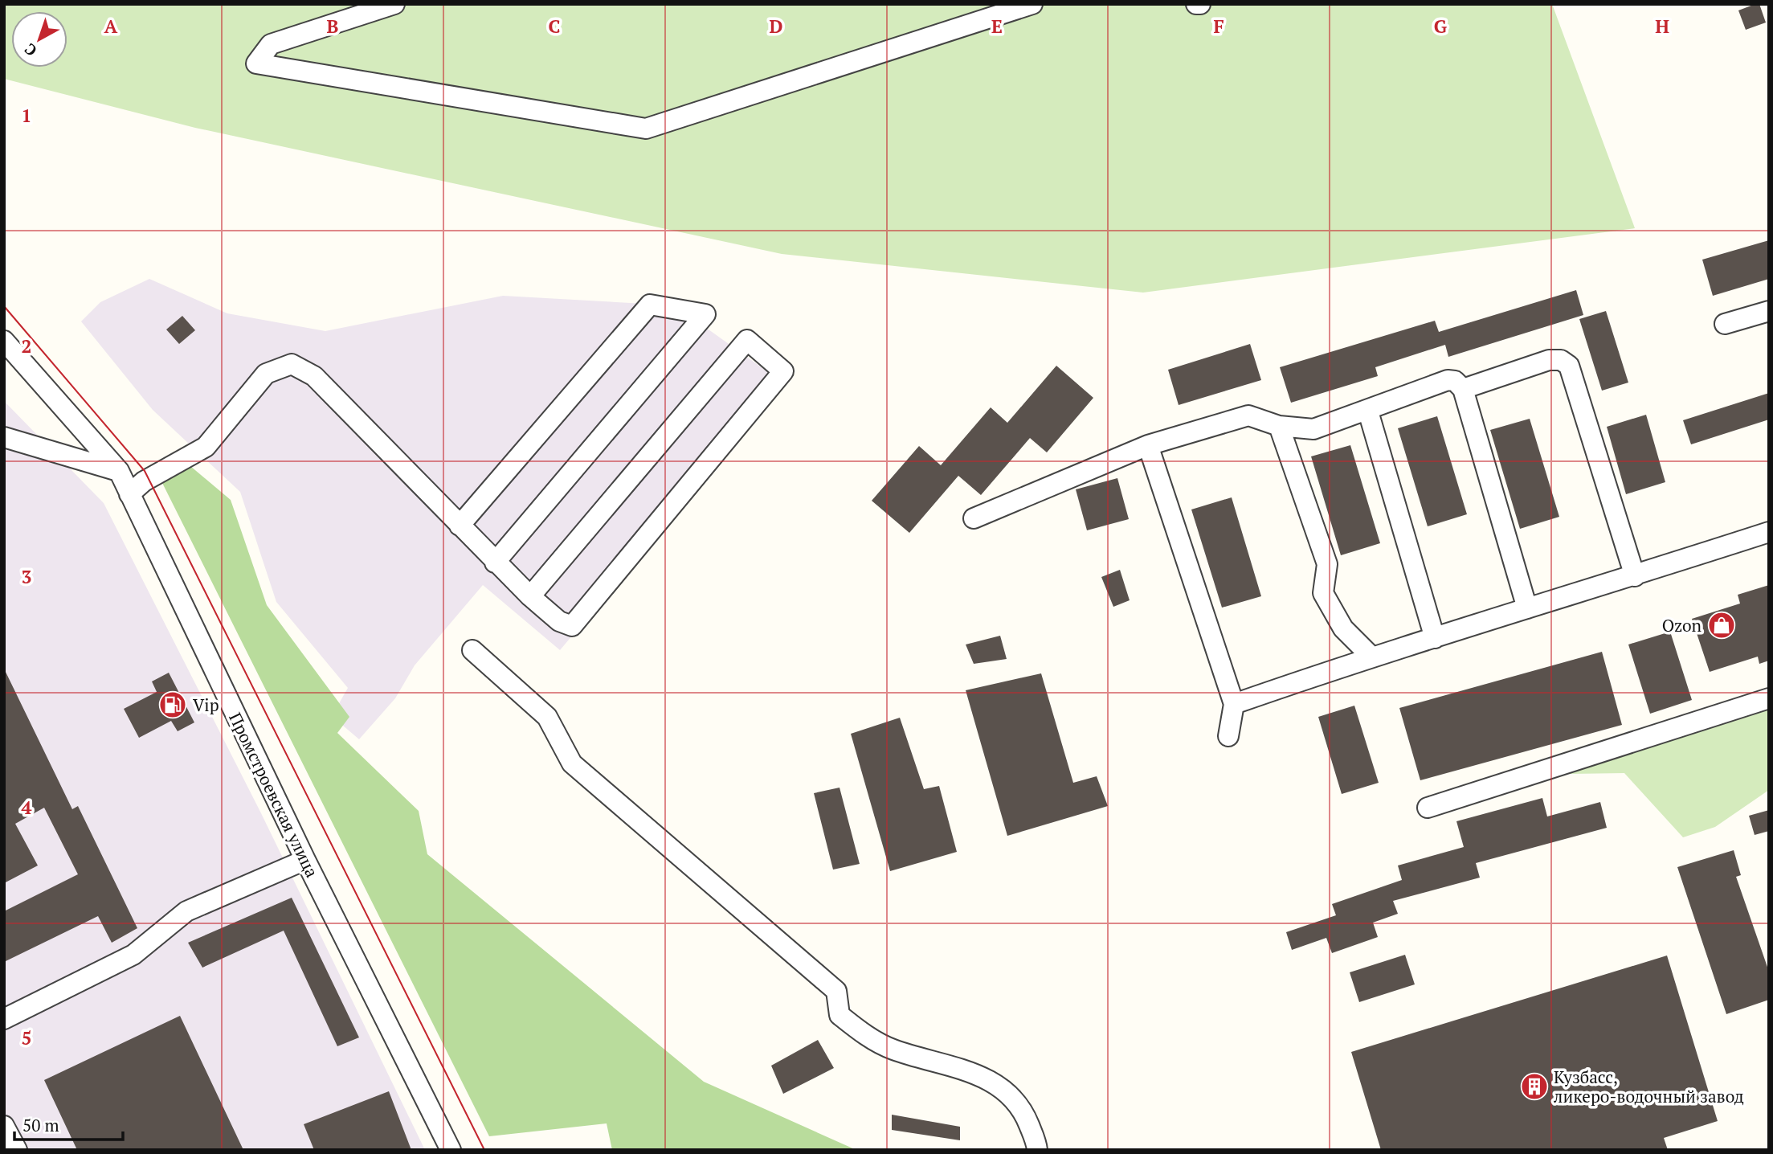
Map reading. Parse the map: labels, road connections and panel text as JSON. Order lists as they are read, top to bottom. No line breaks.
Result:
{"streets":{"street":["Промстроевская улица"]},"places":{"shop":["Ozon"],"fuel station":["Vip"],"building":["Кузбасс, ликеро-водочный завод"]},"scale_bar":"50 m","north":"bottom left","grid":{"columns":["A","B","C","D","E","F","G","H"],"rows":["1","2","3","4","5"]}}
